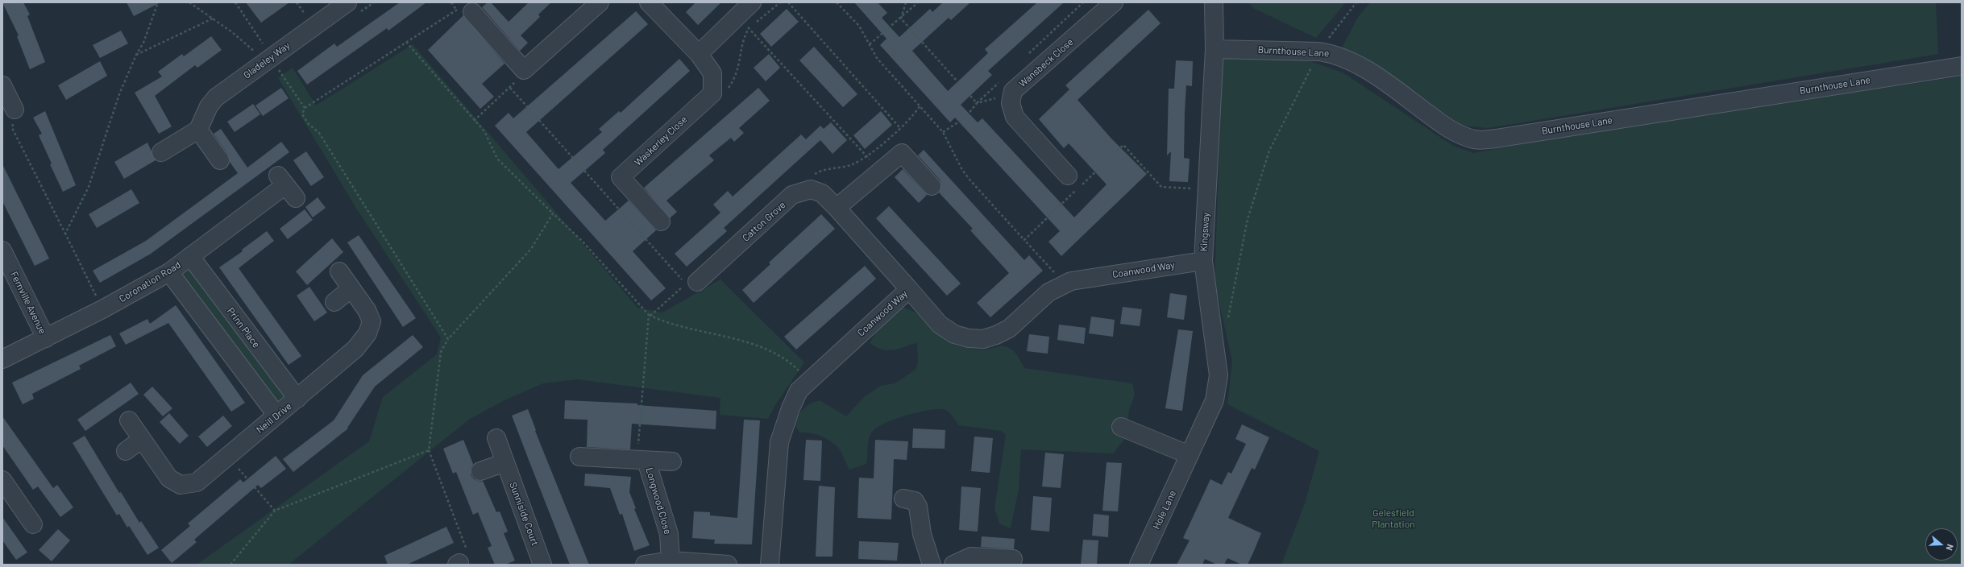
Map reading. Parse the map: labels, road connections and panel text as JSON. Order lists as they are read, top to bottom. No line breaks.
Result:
{"streets":{"street":["Burnthouse Lane","Gladeley Way","Wansbeck Close","Waskerley Close","Catton Grove","Kingsway","Coanwood Way","Coronation Road","Fernville Avenue","Prinn Place","Neill Drive","Longwood Close","Hole Lane","Sunniside Court"]},"crossings":[["Burnthouse Lane","Kingsway"],["Catton Grove","Coanwood Way"],["Kingsway","Coanwood Way"],["Kingsway","Hole Lane"],["Coronation Road","Fernville Avenue"],["Coronation Road","Prinn Place"],["Prinn Place","Neill Drive"]],"parks":["Gelesfield Plantation"],"north":"right"}
